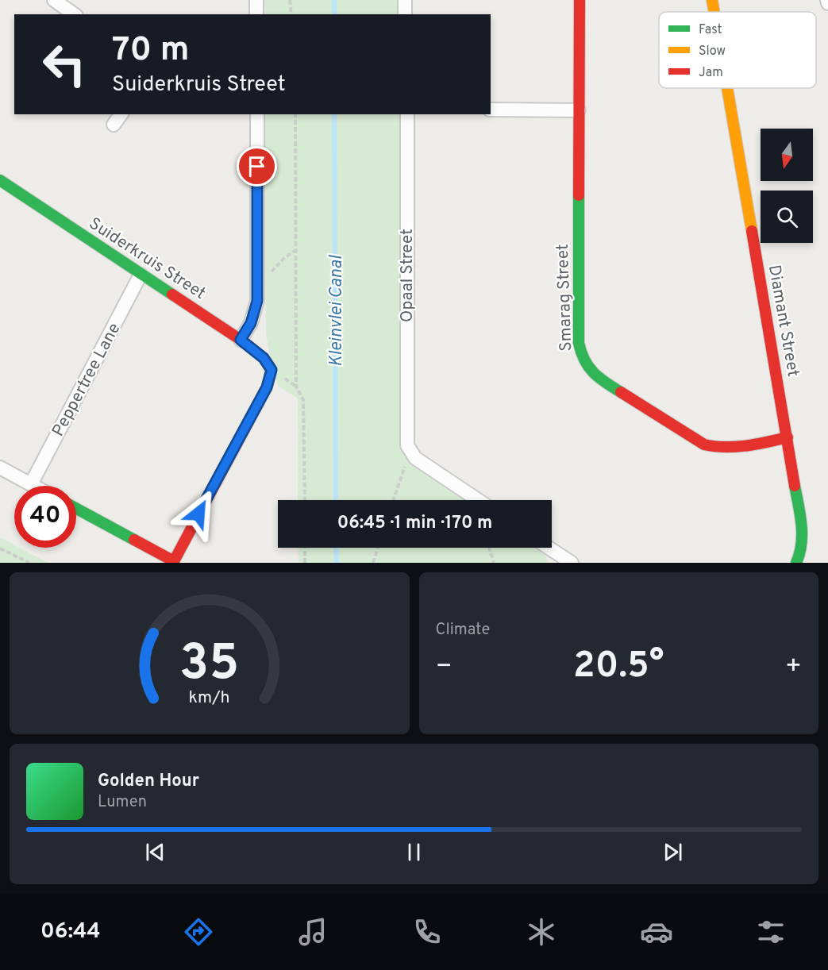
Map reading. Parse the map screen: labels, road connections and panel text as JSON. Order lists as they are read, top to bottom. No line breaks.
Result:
{"streets":{"street":["Suiderkruis Street","Opaal Street","Smarag Street","Diamant Street","Peppertree Lane"]},"crossings":[["Suiderkruis Street","Peppertree Lane"],["Smarag Street","Diamant Street"]],"water":["Kleinvlei Canal"],"legend":["Fast","Slow","Jam"],"north":"bottom","page":{"turn":["70 m","Suiderkruis Street"],"limit":"40","trip":"06:45 · 1 min · 170 m","tile":"Climate","heat":["−","20.5°","+"],"song":["Golden Hour","Lumen"],"tabs":"06:44","gauge":["35","km/h"]}}
